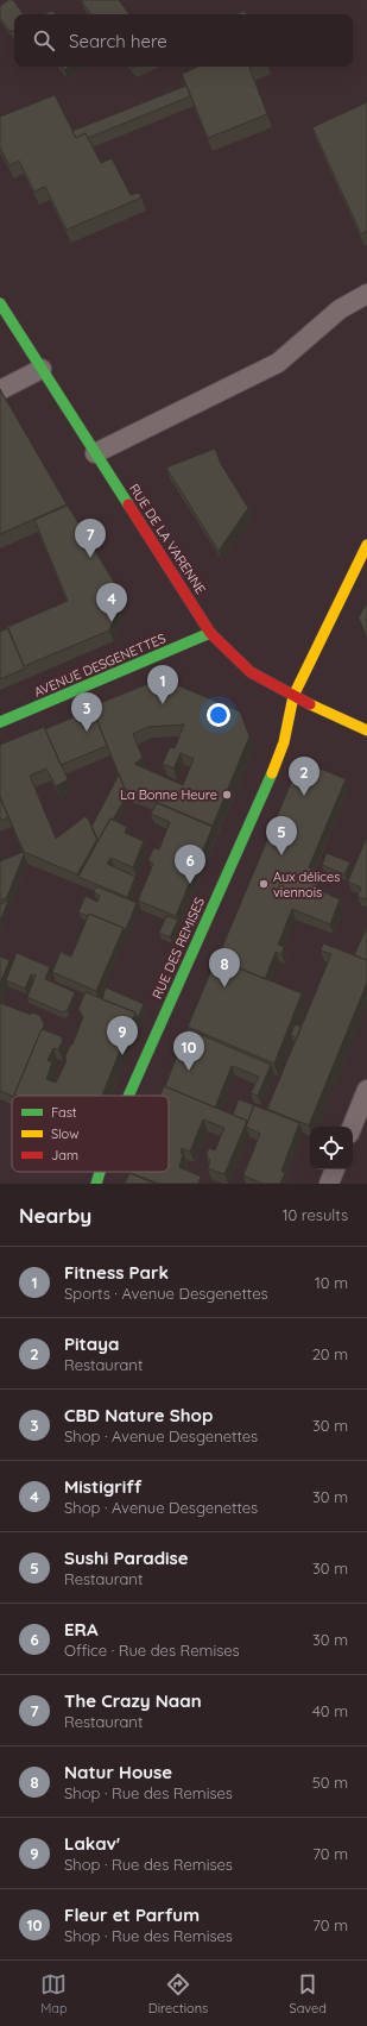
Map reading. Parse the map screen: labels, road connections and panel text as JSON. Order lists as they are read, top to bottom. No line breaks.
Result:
{"streets":{"main road":["RUE DE LA VARENNE","AVENUE DESGENETTES","RUE DES REMISES"]},"crossings":[["RUE DE LA VARENNE","AVENUE DESGENETTES"],["RUE DE LA VARENNE","RUE DES REMISES"]],"places":["La Bonne Heure","Aux délices viennois"],"legend":["Fast","Slow","Jam"],"page":{"search":"Search here","pins":["7","4","1","3","2","5","6","8","9","10"],"heading":["Nearby","10 results"],"list":[{"mark":"1","name":"Fitness Park","note":"Sports · Avenue Desgenettes","value":"10 m"},{"mark":"2","name":"Pitaya","note":"Restaurant","value":"20 m"},{"mark":"3","name":"CBD Nature Shop","note":"Shop · Avenue Desgenettes","value":"30 m"},{"mark":"4","name":"Mistigriff","note":"Shop · Avenue Desgenettes","value":"30 m"},{"mark":"5","name":"Sushi Paradise","note":"Restaurant","value":"30 m"},{"mark":"6","name":"ERA","note":"Office · Rue des Remises","value":"30 m"},{"mark":"7","name":"The Crazy Naan","note":"Restaurant","value":"40 m"},{"mark":"8","name":"Natur House","note":"Shop · Rue des Remises","value":"50 m"},{"mark":"9","name":"Lakav'","note":"Shop · Rue des Remises","value":"70 m"},{"mark":"10","name":"Fleur et Parfum","note":"Shop · Rue des Remises","value":"70 m"}],"nav":["Map","Directions","Saved"]}}
